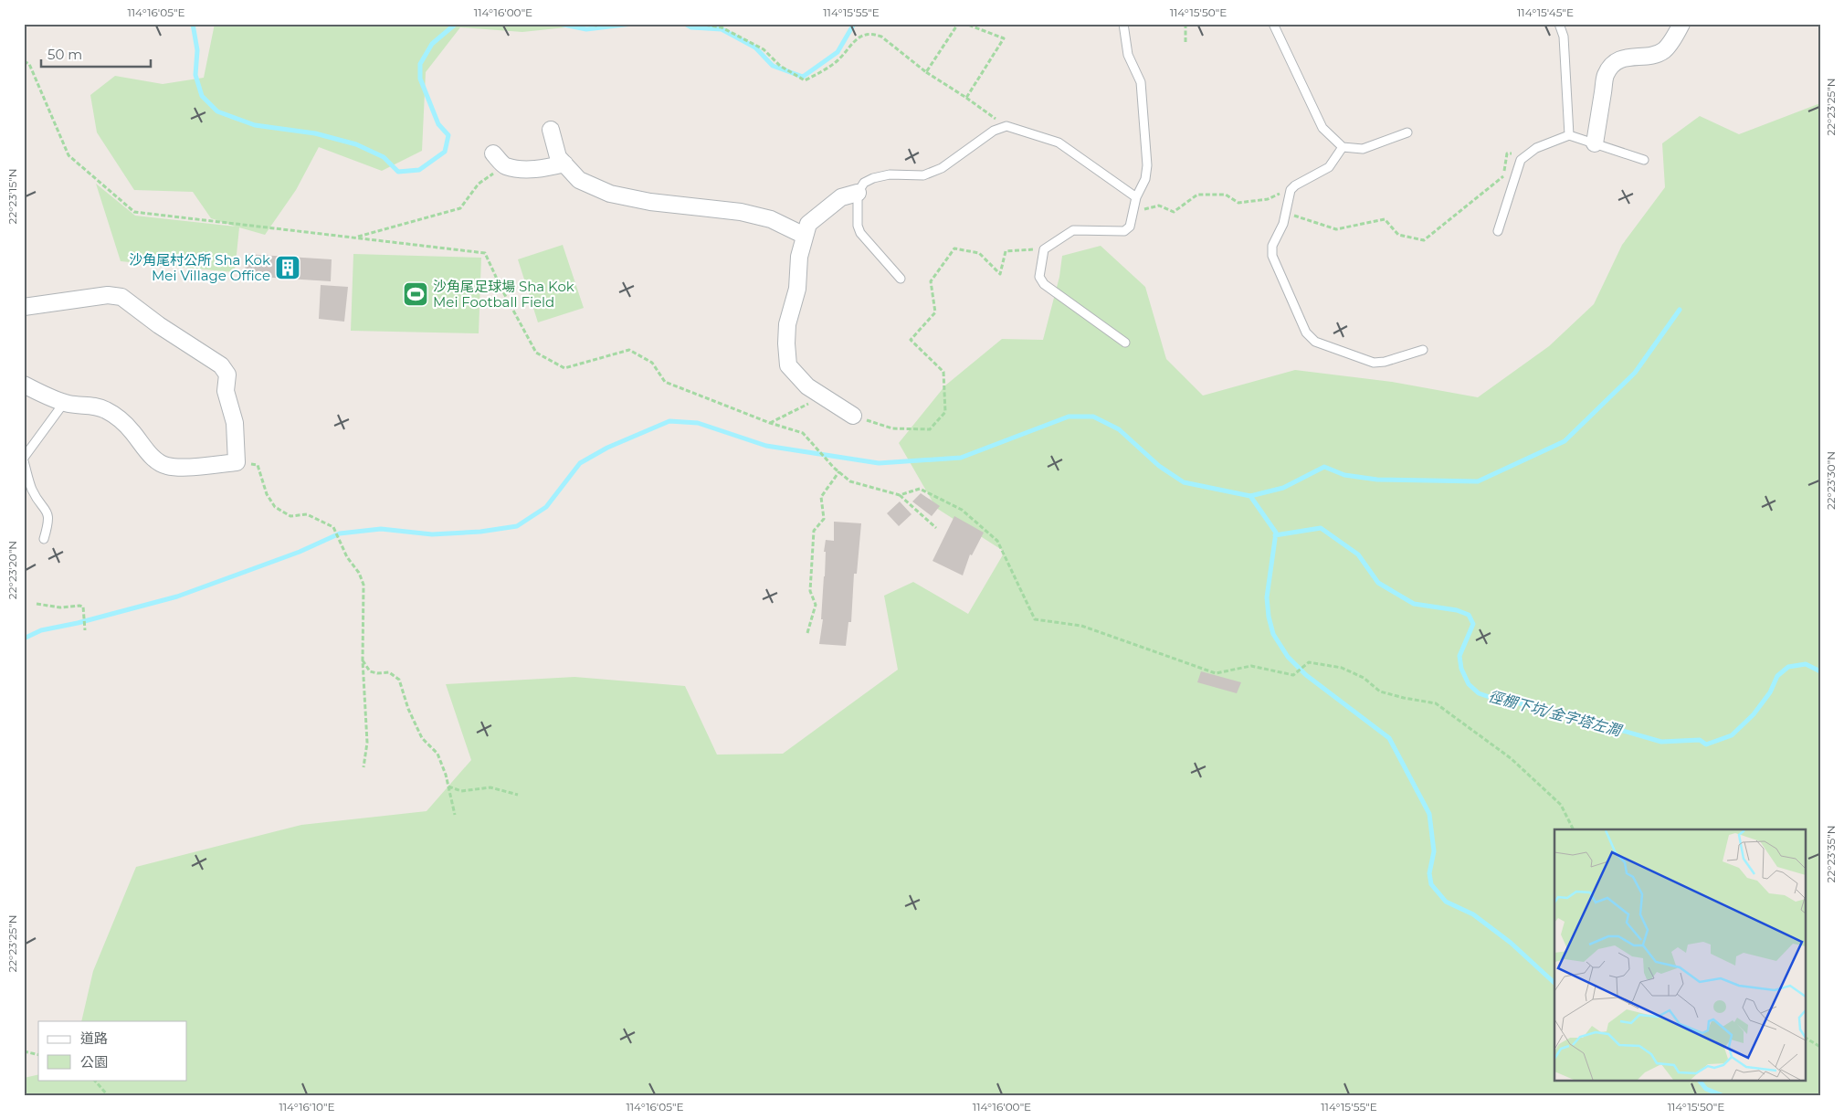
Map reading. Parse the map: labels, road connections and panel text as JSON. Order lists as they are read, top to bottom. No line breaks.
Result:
{"water":["徑棚下坑/金字塔左澗"],"places":{"building":["沙角尾村公所 Sha Kok Mei Village Office"],"sports":["沙角尾足球場 Sha Kok Mei Football Field"]},"legend":["道路","公園"],"scale_bar":"50 m","coordinates":["114°16'05\"E","114°16'00\"E","114°15'55\"E","114°15'50\"E","114°15'45\"E","22°23'25\"N","22°23'15\"N","22°23'30\"N","22°23'20\"N","22°23'35\"N","114°16'10\"E"]}
